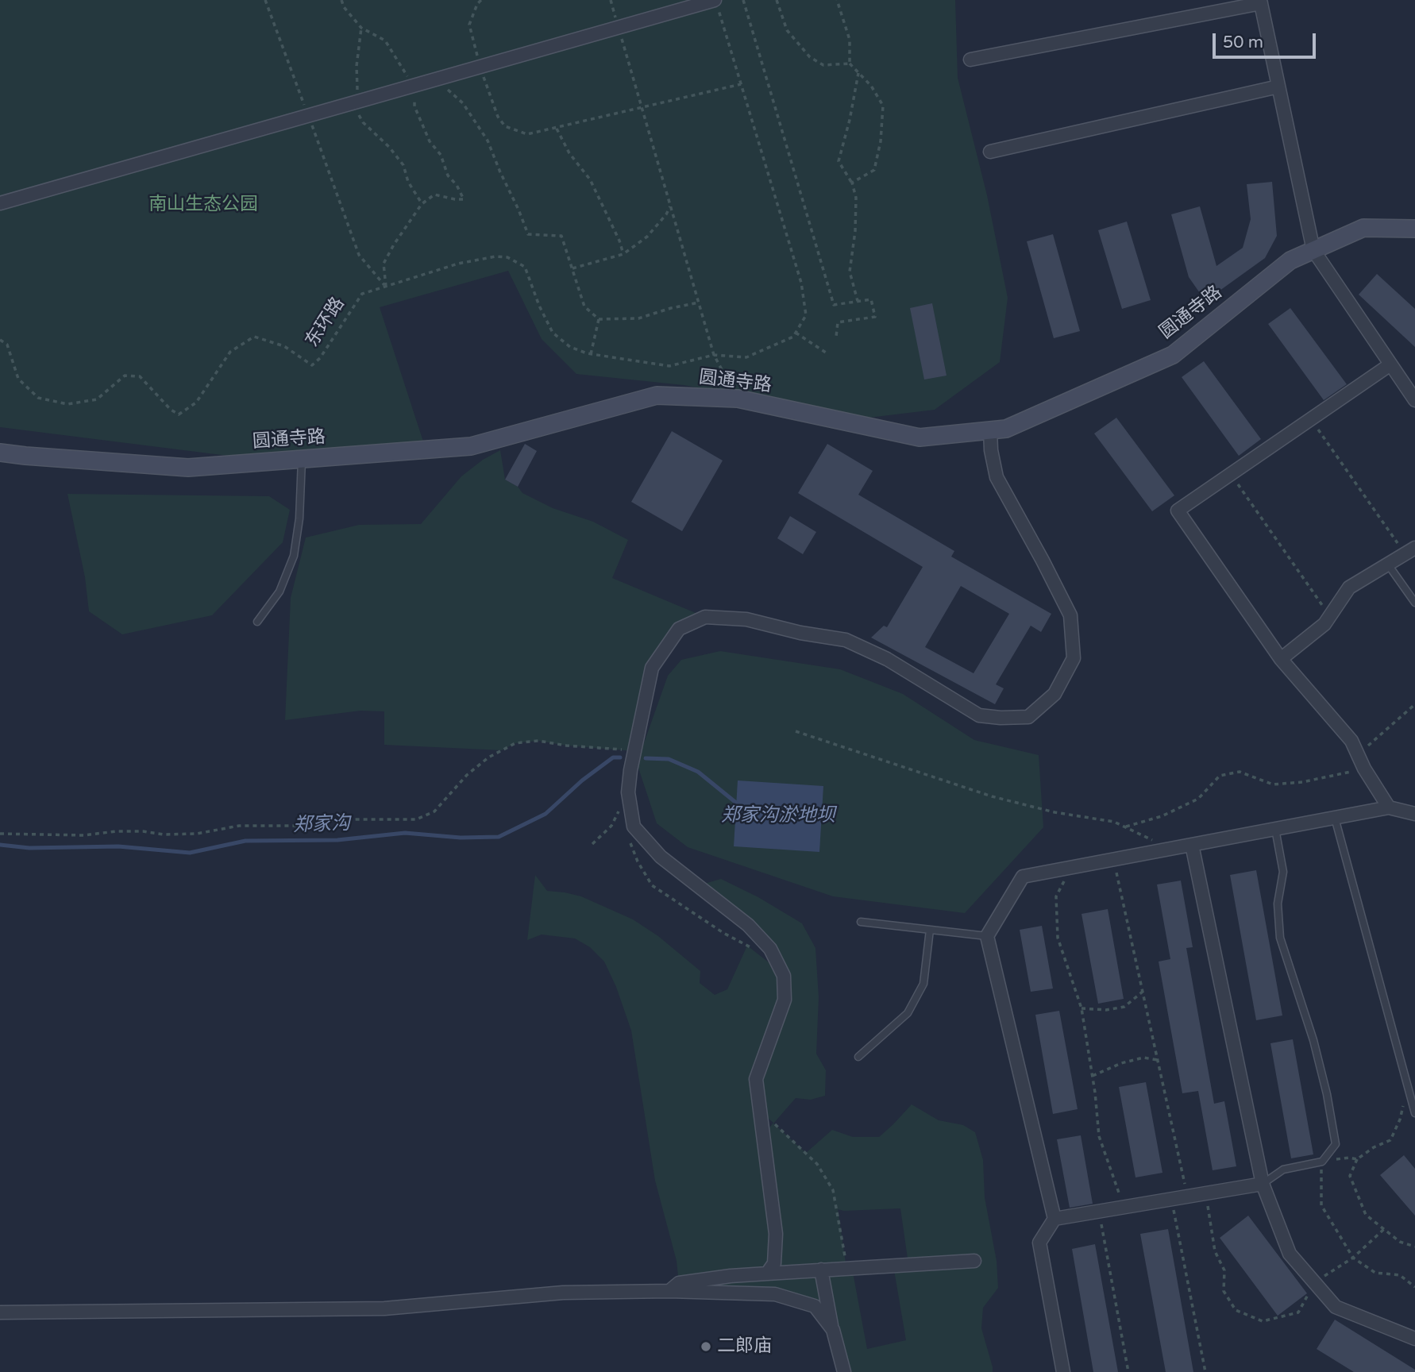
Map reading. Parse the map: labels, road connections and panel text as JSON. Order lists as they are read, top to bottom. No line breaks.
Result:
{"streets":{"street":["圆通寺路"],"path":["东环路"]},"water":["郑家沟淤地坝","郑家沟"],"parks":["南山生态公园"],"places":["二郎庙"],"scale_bar":"50 m"}
